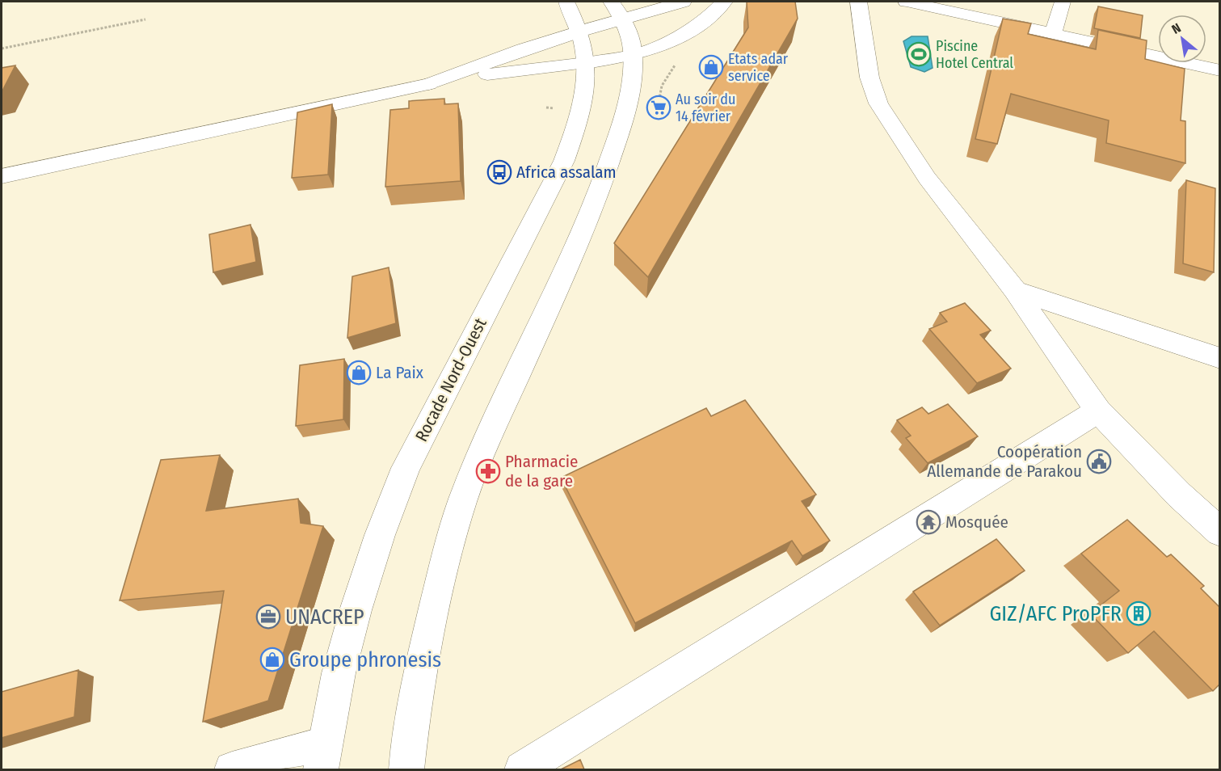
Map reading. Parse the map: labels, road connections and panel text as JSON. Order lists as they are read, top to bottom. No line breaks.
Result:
{"streets":{"street":["Rocade Nord-Ouest"]},"places":{"sports":["Piscine Hotel Central"],"shop":["Etats adar service","La Paix","Groupe phronesis"],"supermarket":["Au soir du 14 février"],"bus stop":["Africa assalam"],"public building":["Coopération Allemande de Parakou"],"pharmacy":["Pharmacie de la gare"],"temple":["Mosquée"],"building":["GIZ/AFC ProPFR"],"office":["UNACREP"]},"north":"top left"}
